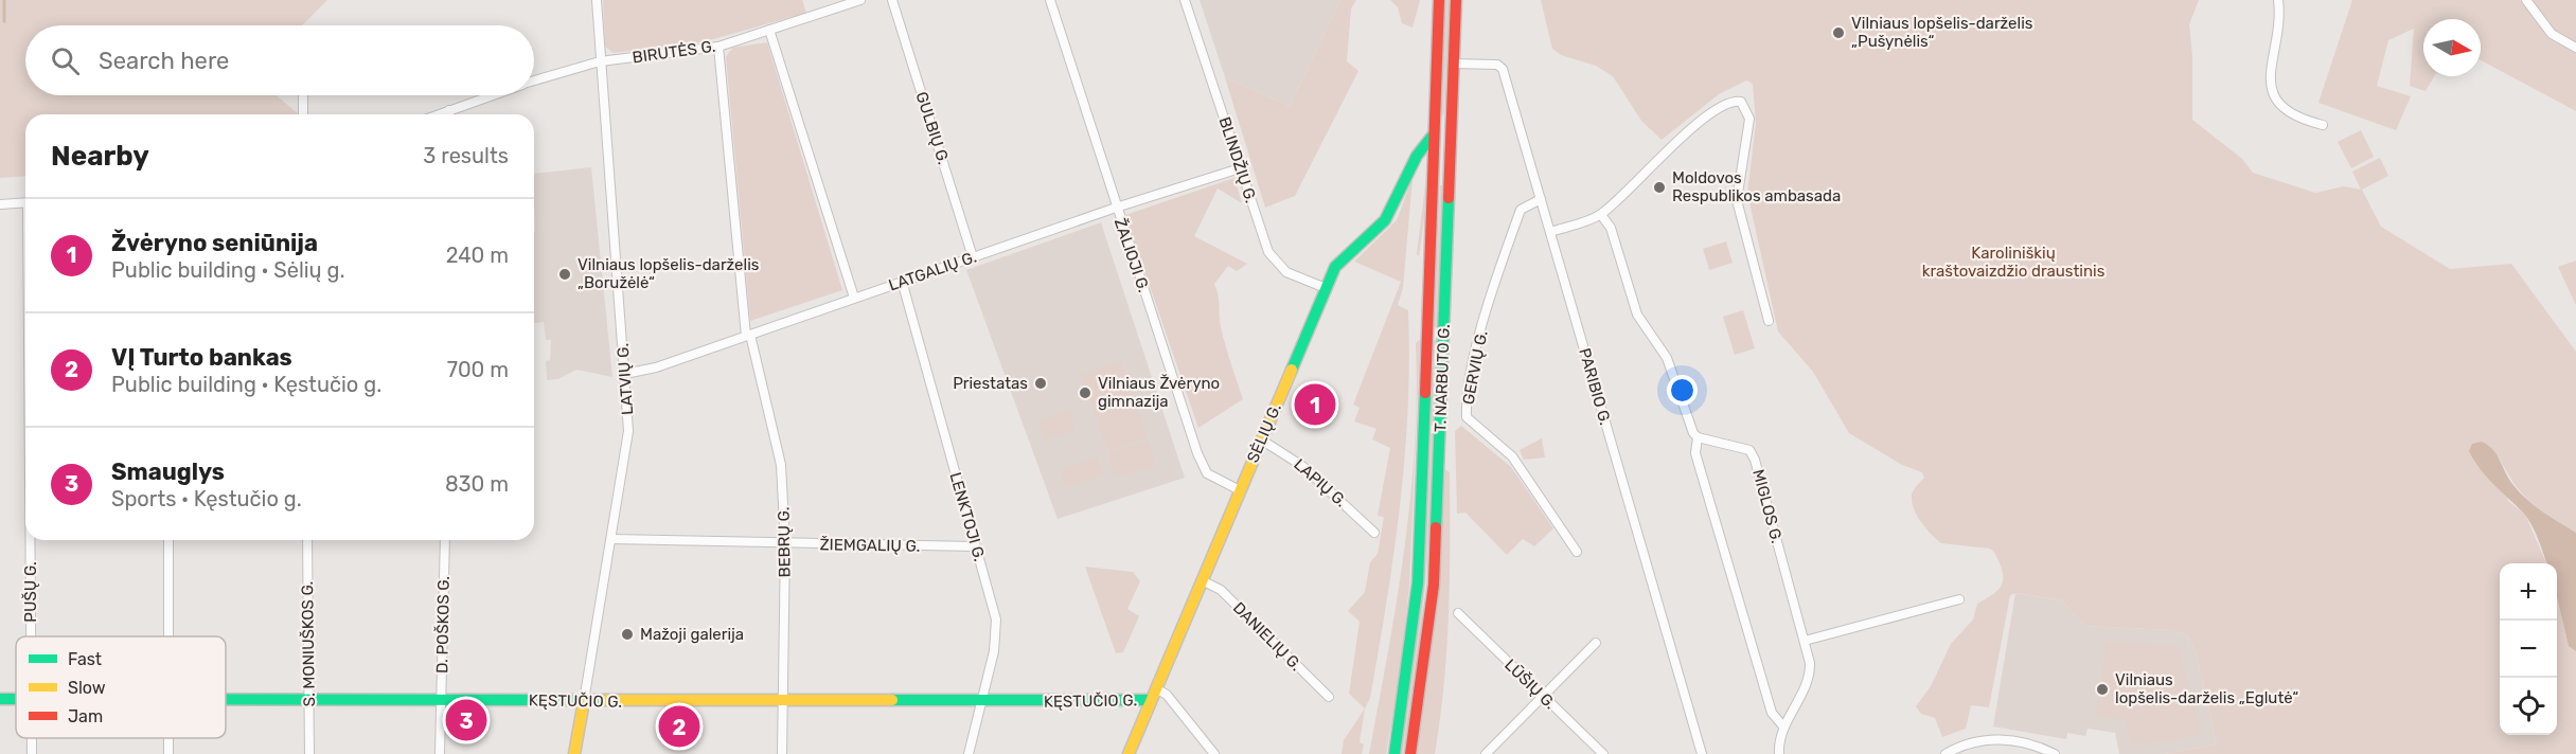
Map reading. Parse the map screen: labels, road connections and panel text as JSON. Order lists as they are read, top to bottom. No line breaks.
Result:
{"streets":{"main road":["T. NARBUTO G.","LATVIŲ G.","SĖLIŲ G.","KĘSTUČIO G."],"street":["BIRUTĖS G.","GULBIŲ G.","BLINDŽIŲ G.","ŽALIOJI G.","LATGALIŲ G.","GERVIŲ G.","PARIBIO G.","LAPIŲ G.","MIGLOS G.","LENKTOJI G.","BEBRŲ G.","ŽIEMGALIŲ G.","PUŠŲ G.","D. POŠKOS G.","DANIELIŲ G.","S. MONIUŠKOS G.","LŪŠIŲ G."]},"crossings":[["BIRUTĖS G.","LATVIŲ G."],["BIRUTĖS G.","BEBRŲ G."],["GULBIŲ G.","LATGALIŲ G."],["BLINDŽIŲ G.","LATGALIŲ G."],["BLINDŽIŲ G.","SĖLIŲ G."],["ŽALIOJI G.","LATGALIŲ G."],["ŽALIOJI G.","SĖLIŲ G."],["LATGALIŲ G.","LATVIŲ G."],["LATGALIŲ G.","LENKTOJI G."],["LATGALIŲ G.","BEBRŲ G."],["GERVIŲ G.","PARIBIO G."],["T. NARBUTO G.","PARIBIO G."],["T. NARBUTO G.","SĖLIŲ G."],["LATVIŲ G.","ŽIEMGALIŲ G."],["LATVIŲ G.","KĘSTUČIO G."],["SĖLIŲ G.","LAPIŲ G."],["SĖLIŲ G.","DANIELIŲ G."],["SĖLIŲ G.","KĘSTUČIO G."],["LENKTOJI G.","ŽIEMGALIŲ G."],["LENKTOJI G.","KĘSTUČIO G."],["BEBRŲ G.","ŽIEMGALIŲ G."],["BEBRŲ G.","KĘSTUČIO G."],["D. POŠKOS G.","KĘSTUČIO G."],["S. MONIUŠKOS G.","KĘSTUČIO G."]],"parks":["Karoliniškių kraštovaizdžio draustinis"],"places":["Vilniaus lopšelis-darželis „Pušynėlis“","Moldovos Respublikos ambasada","Vilniaus lopšelis-darželis „Boružėlė“","Priestatas","Vilniaus Žvėryno gimnazija","Mažoji galerija","Vilniaus lopšelis-darželis „Eglutė“"],"legend":["Fast","Slow","Jam"],"north":"right","page":{"search":"Search here","heading":["Nearby","3 results"],"list":[{"mark":"1","name":"Žvėryno seniūnija","note":"Public building · Sėlių g.","value":"240 m"},{"mark":"2","name":"VĮ Turto bankas","note":"Public building · Kęstučio g.","value":"700 m"},{"mark":"3","name":"Smauglys","note":"Sports · Kęstučio g.","value":"830 m"}],"pins":["1","3","2"],"map_buttons":["+","−"]}}
